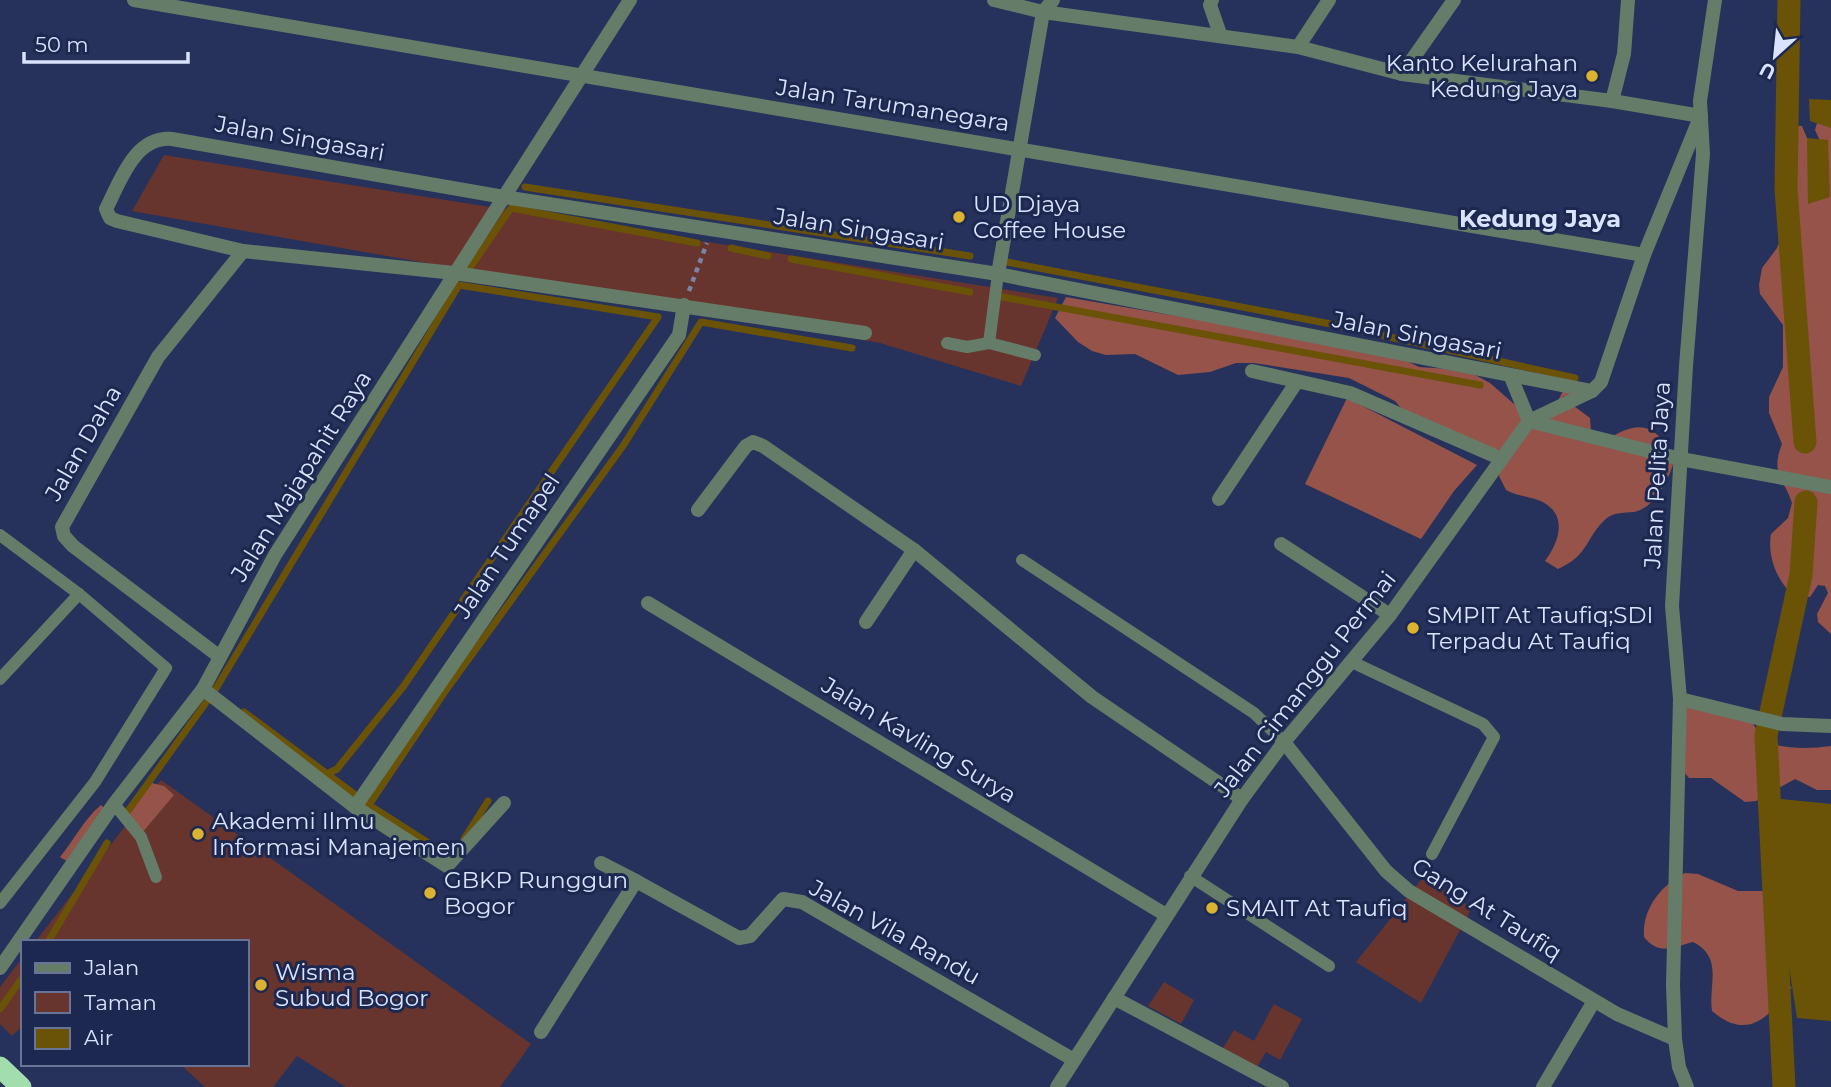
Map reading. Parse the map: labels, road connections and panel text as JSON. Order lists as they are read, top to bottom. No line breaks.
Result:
{"streets":{"street":["Jalan Tarumanegara","Jalan Singasari","Jalan Daha","Jalan Pelita Jaya","Jalan Majapahit Raya","Jalan Tumapel","Jalan Cimanggu Permai","Jalan Kavling Surya","Gang At Taufiq","Jalan Vila Randu"]},"crossings":[["Jalan Tarumanegara","Jalan Majapahit Raya"],["Jalan Singasari","Jalan Daha"],["Jalan Singasari","Jalan Majapahit Raya"],["Jalan Singasari","Jalan Cimanggu Permai"],["Jalan Daha","Jalan Majapahit Raya"],["Jalan Pelita Jaya","Gang At Taufiq"],["Jalan Cimanggu Permai","Jalan Kavling Surya"],["Jalan Cimanggu Permai","Gang At Taufiq"],["Jalan Cimanggu Permai","Jalan Vila Randu"]],"districts":["Kedung Jaya"],"places":["Kanto Kelurahan Kedung Jaya","UD Djaya Coffee House","SMPIT At Taufiq;SDI Terpadu At Taufiq","Akademi Ilmu Informasi Manajemen","GBKP Runggun Bogor","SMAIT At Taufiq","Wisma Subud Bogor"],"legend":["Jalan","Taman","Air"],"scale_bar":"50 m","north":"bottom left"}
